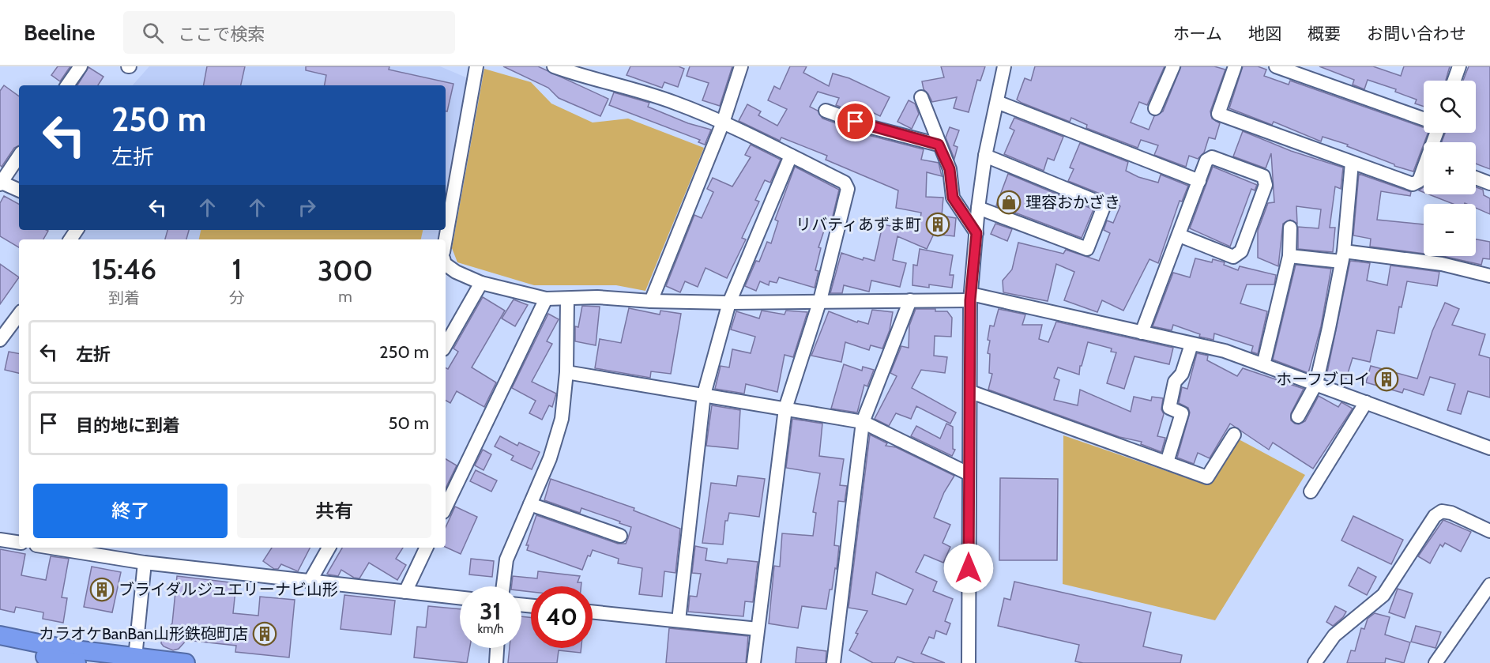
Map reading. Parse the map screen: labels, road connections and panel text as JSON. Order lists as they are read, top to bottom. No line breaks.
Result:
{"places":{"shop":["理容おかざき"],"building":["リバティあずま町","ホーフブロイ","ブライダルジュエリーナビ山形","カラオケBanBan山形鉄砲町店"]},"page":{"header":"Beeline","search":"ここで検索","nav":["ホーム","地図","概要","お問い合わせ"],"map_buttons":["+","−"],"turn":["250 m","左折"],"eta":["15:46","到着","1","分","300","m"],"list":[{"name":"左折","value":"250 m"},{"name":"目的地に到着","value":"50 m"}],"buttons":["終了","共有"],"speed":"31 km/h","limit":"40"}}
